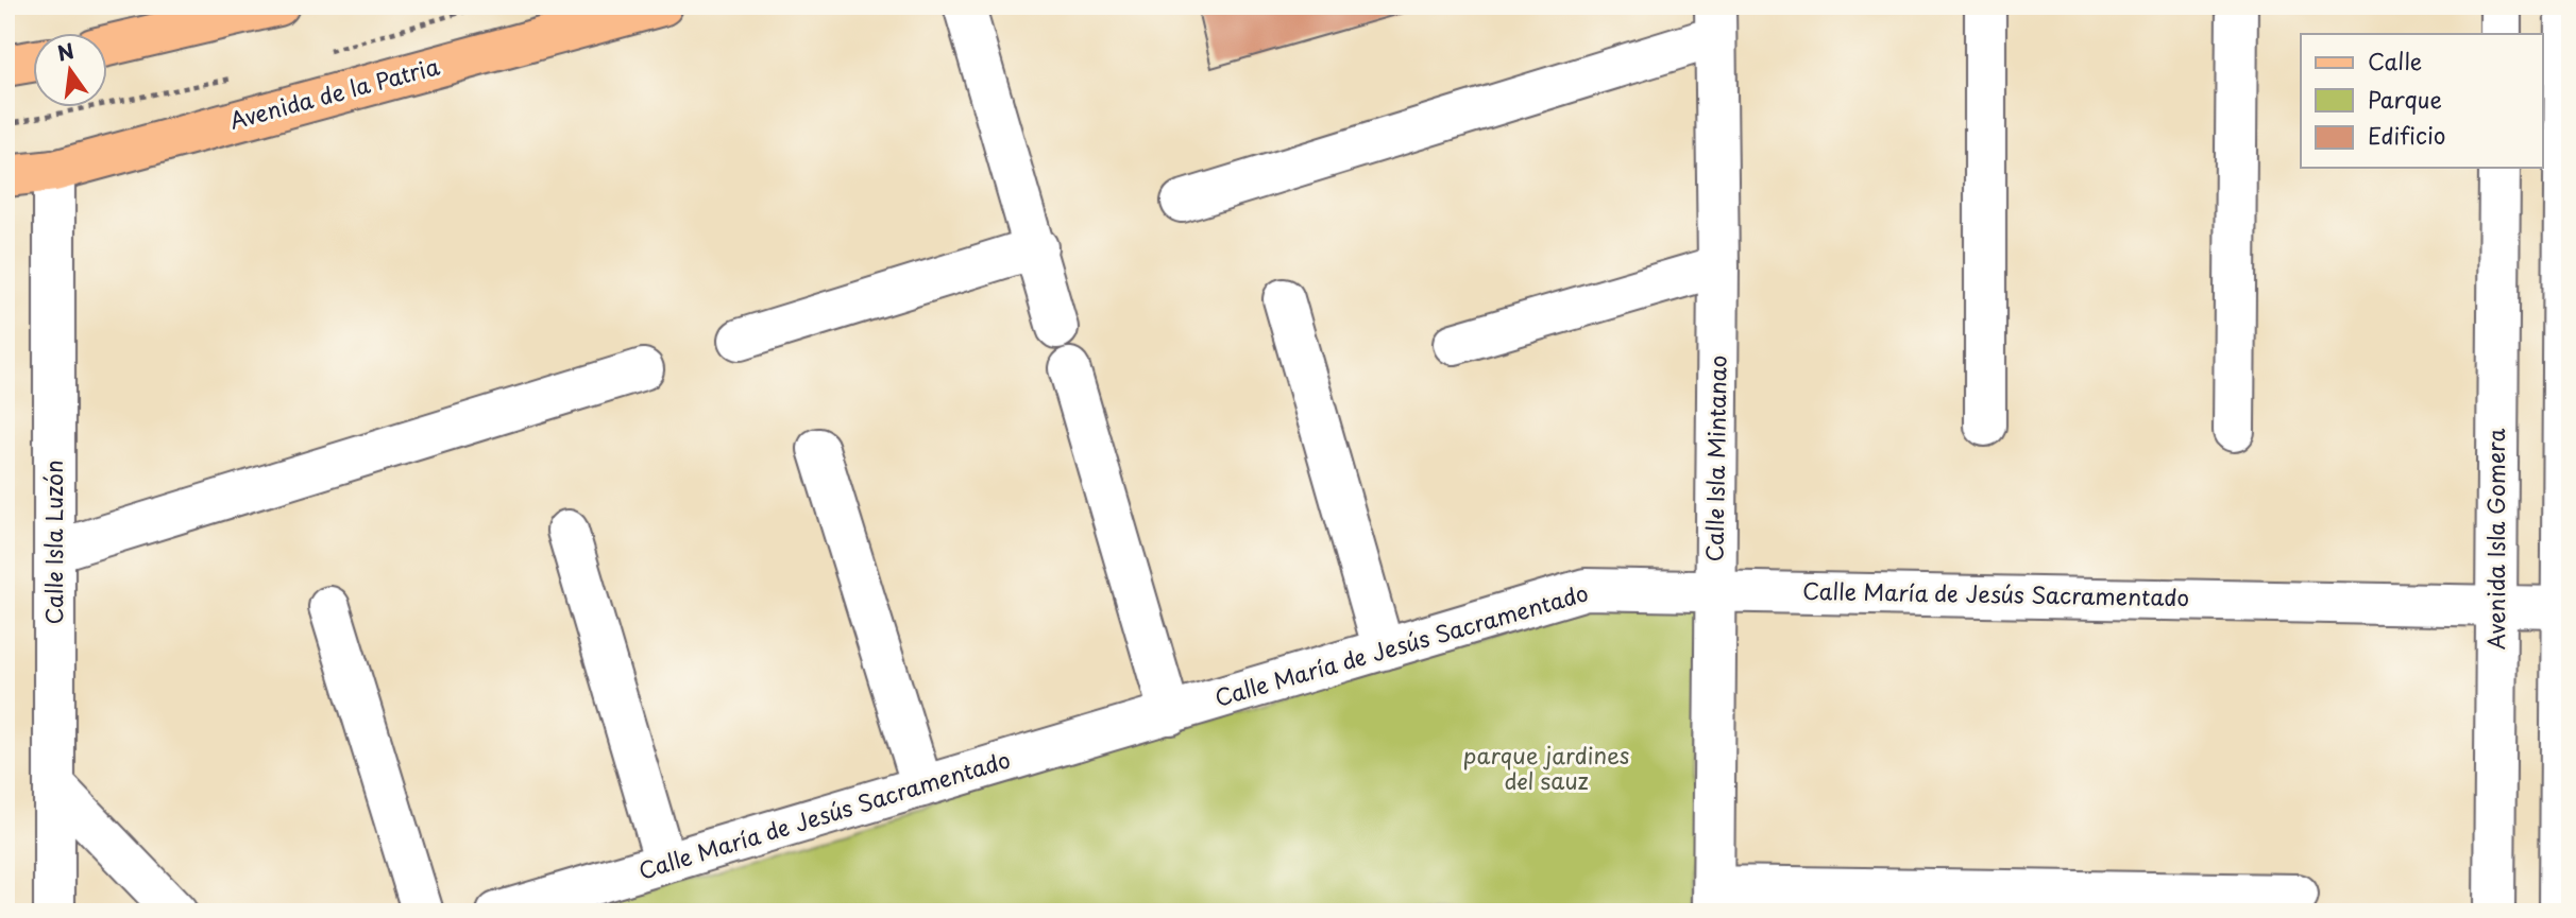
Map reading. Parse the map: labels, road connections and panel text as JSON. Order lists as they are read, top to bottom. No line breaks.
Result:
{"streets":{"main road":["Avenida de la Patria"],"street":["Calle Isla Mintanao","Avenida Isla Gomera","Calle Isla Luzón","Calle María de Jesús Sacramentado"]},"crossings":[["Avenida de la Patria","Calle Isla Luzón"],["Calle Isla Mintanao","Calle María de Jesús Sacramentado"],["Avenida Isla Gomera","Calle María de Jesús Sacramentado"]],"parks":["parque jardines del sauz"],"legend":["Calle","Parque","Edificio"],"north":"top"}
